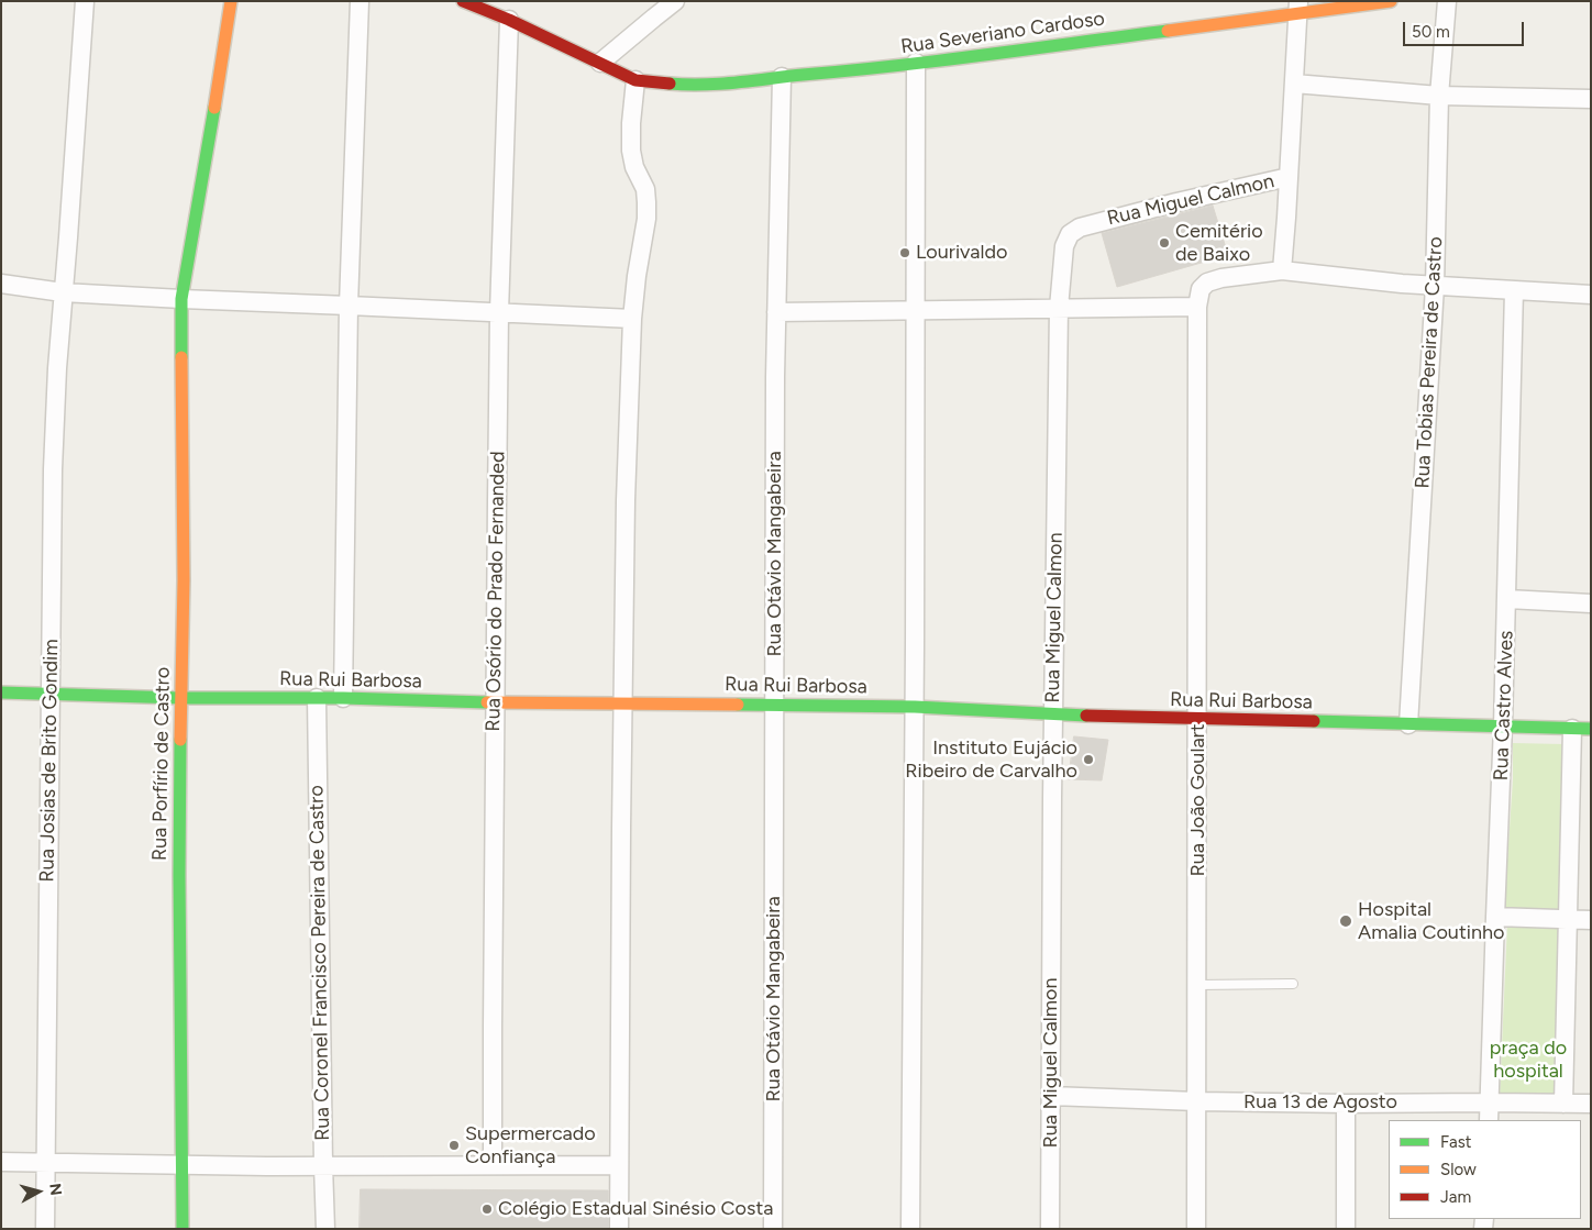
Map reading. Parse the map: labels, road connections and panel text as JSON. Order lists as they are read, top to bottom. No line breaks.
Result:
{"streets":{"street":["Rua Severiano Cardoso","Rua Miguel Calmon","Rua Tobias Pereira de Castro","Rua Otávio Mangabeira","Rua Osório do Prado Fernanded","Rua Rui Barbosa","Rua Castro Alves","Rua Josias de Brito Gondim","Rua Porfírio de Castro","Rua João Goulart","Rua Coronel Francisco Pereira de Castro","Rua 13 de Agosto"]},"crossings":[["Rua Severiano Cardoso","Rua Otávio Mangabeira"],["Rua Severiano Cardoso","Rua Osório do Prado Fernanded"],["Rua Miguel Calmon","Rua Rui Barbosa"],["Rua Miguel Calmon","Rua 13 de Agosto"],["Rua Tobias Pereira de Castro","Rua Rui Barbosa"],["Rua Otávio Mangabeira","Rua Rui Barbosa"],["Rua Osório do Prado Fernanded","Rua Rui Barbosa"],["Rua Rui Barbosa","Rua Castro Alves"],["Rua Rui Barbosa","Rua Josias de Brito Gondim"],["Rua Rui Barbosa","Rua Porfírio de Castro"],["Rua Rui Barbosa","Rua João Goulart"],["Rua Rui Barbosa","Rua Coronel Francisco Pereira de Castro"],["Rua Castro Alves","Rua 13 de Agosto"],["Rua João Goulart","Rua 13 de Agosto"]],"parks":["praça do hospital"],"places":["Cemitério de Baixo","Lourivaldo","Instituto Eujácio Ribeiro de Carvalho","Hospital Amalia Coutinho","Supermercado Confiança","Colégio Estadual Sinésio Costa"],"legend":["Fast","Slow","Jam"],"scale_bar":"50 m","north":"right"}
